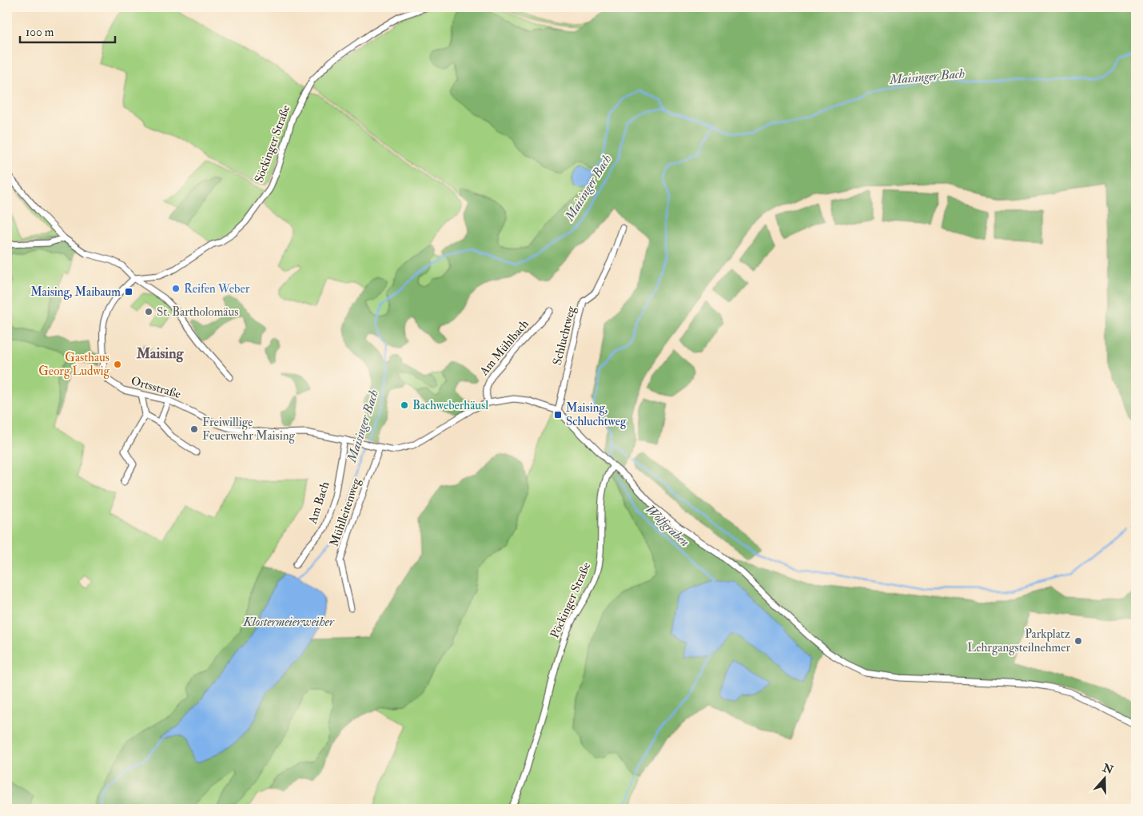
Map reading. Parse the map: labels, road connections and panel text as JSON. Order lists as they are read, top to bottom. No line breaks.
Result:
{"streets":{"street":["Söckinger Straße","Schluchtweg","Am Mühlbach","Ortsstraße","Am Bach","Mühlleitenweg","Pöckinger Straße"]},"crossings":[["Söckinger Straße","Ortsstraße"],["Schluchtweg","Ortsstraße"],["Am Mühlbach","Ortsstraße"],["Ortsstraße","Am Bach"],["Ortsstraße","Mühlleitenweg"]],"districts":["Maising"],"water":["Maisinger Bach","Wolfgraben","Klostermeierweiher"],"places":{"other":["Reifen Weber","St. Bartholomäus","Gasthaus Georg Ludwig","Bachweberhäusl","Freiwillige Feuerwehr Maising","Parkplatz Lehrgangsteilnehmer"],"transit":["Maising, Maibaum","Maising, Schluchtweg"]},"scale_bar":"100 m","north":"top"}
